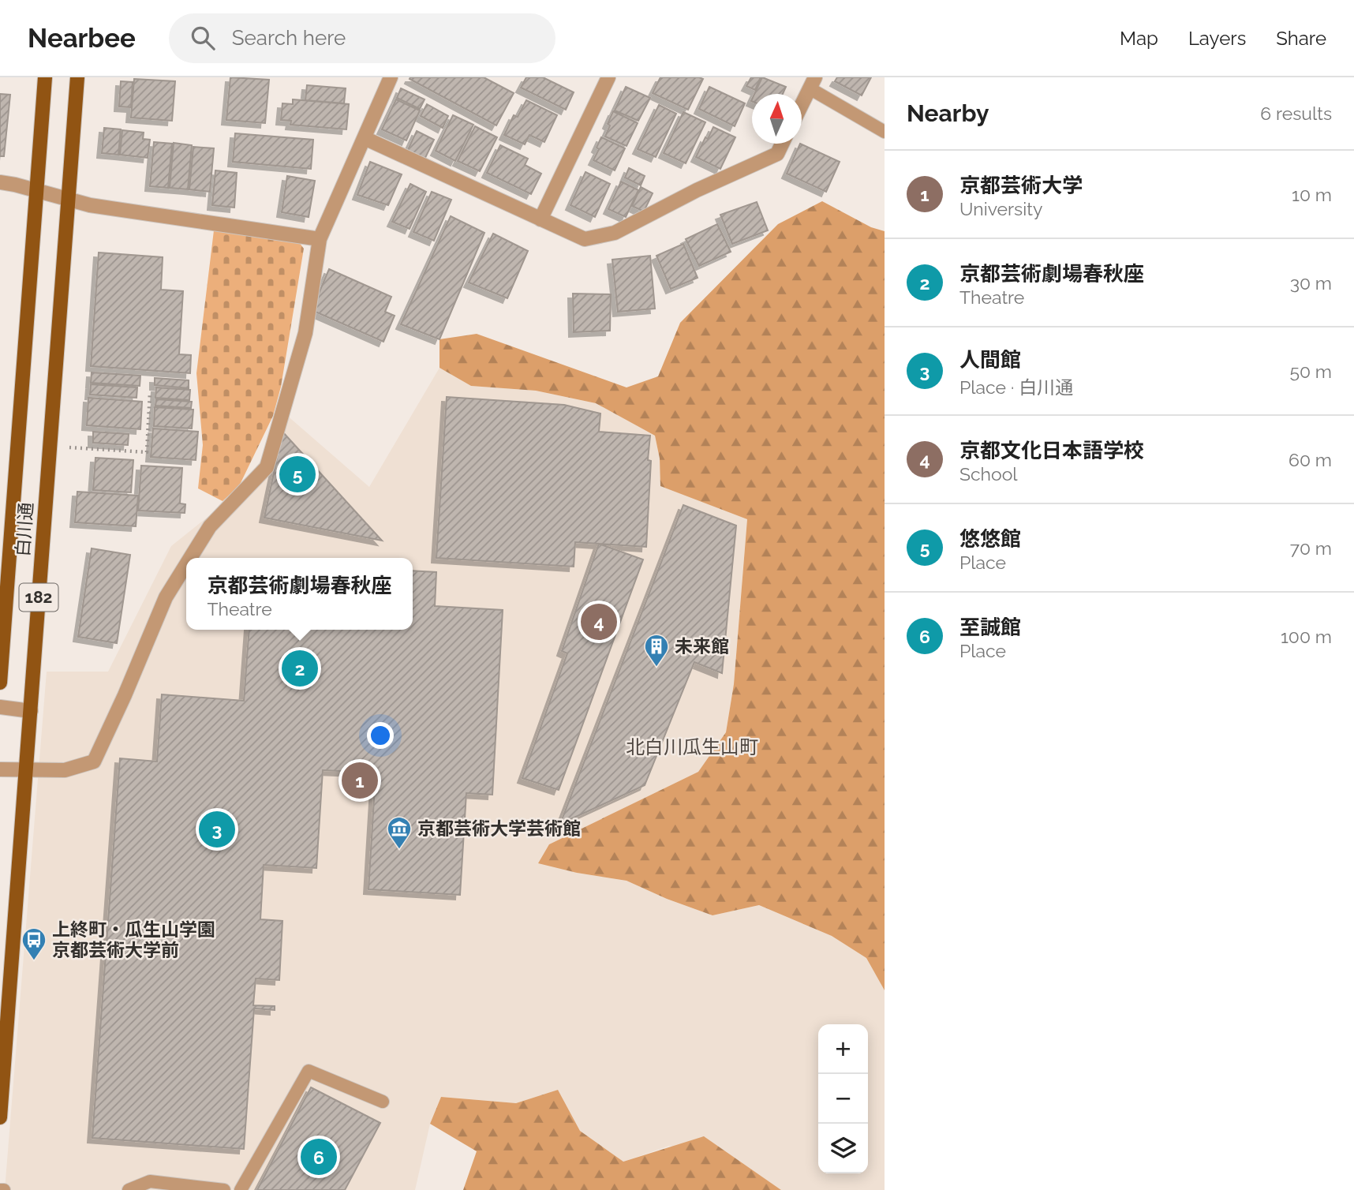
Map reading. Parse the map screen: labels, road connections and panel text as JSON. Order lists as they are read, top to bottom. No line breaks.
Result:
{"streets":{"main road":["白川通","182"]},"districts":["北白川瓜生山町"],"places":{"building":["未来館"],"museum":["京都芸術大学芸術館"],"bus stop":["上終町・瓜生山学園 京都芸術大学前"]},"north":"top","page":{"header":"Nearbee","search":"Search here","nav":["Map","Layers","Share"],"heading":["Nearby","6 results"],"list":[{"mark":"1","name":"京都芸術大学","note":"University","value":"10 m"},{"mark":"2","name":"京都芸術劇場春秋座","note":"Theatre","value":"30 m"},{"mark":"3","name":"人間館","note":"Place · 白川通","value":"50 m"},{"mark":"4","name":"京都文化日本語学校","note":"School","value":"60 m"},{"mark":"5","name":"悠悠館","note":"Place","value":"70 m"},{"mark":"6","name":"至誠館","note":"Place","value":"100 m"}],"pins":["5","4","2","1","3","6"],"popup":["京都芸術劇場春秋座","Theatre"],"map_buttons":["+","−"]}}
